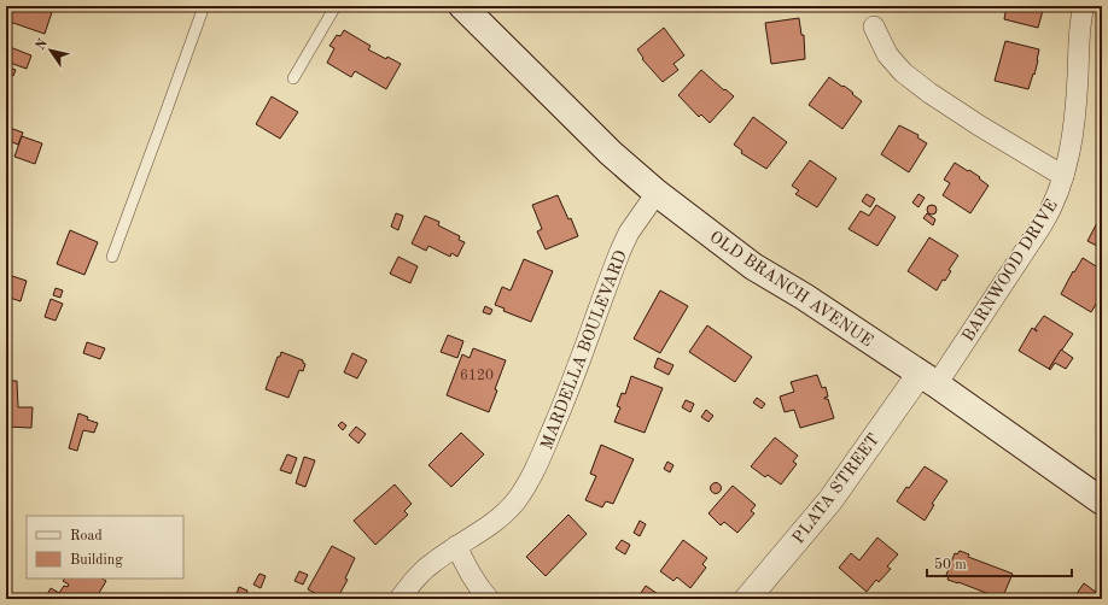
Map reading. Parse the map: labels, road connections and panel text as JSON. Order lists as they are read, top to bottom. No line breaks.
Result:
{"streets":{"main road":["OLD BRANCH AVENUE"],"street":["BARNWOOD DRIVE","MARDELLA BOULEVARD","PLATA STREET"]},"crossings":[["BARNWOOD DRIVE","OLD BRANCH AVENUE"],["BARNWOOD DRIVE","PLATA STREET"],["OLD BRANCH AVENUE","MARDELLA BOULEVARD"],["OLD BRANCH AVENUE","PLATA STREET"]],"house_numbers":["6120"],"legend":["Road","Building"],"scale_bar":"50 m","north":"top left"}
